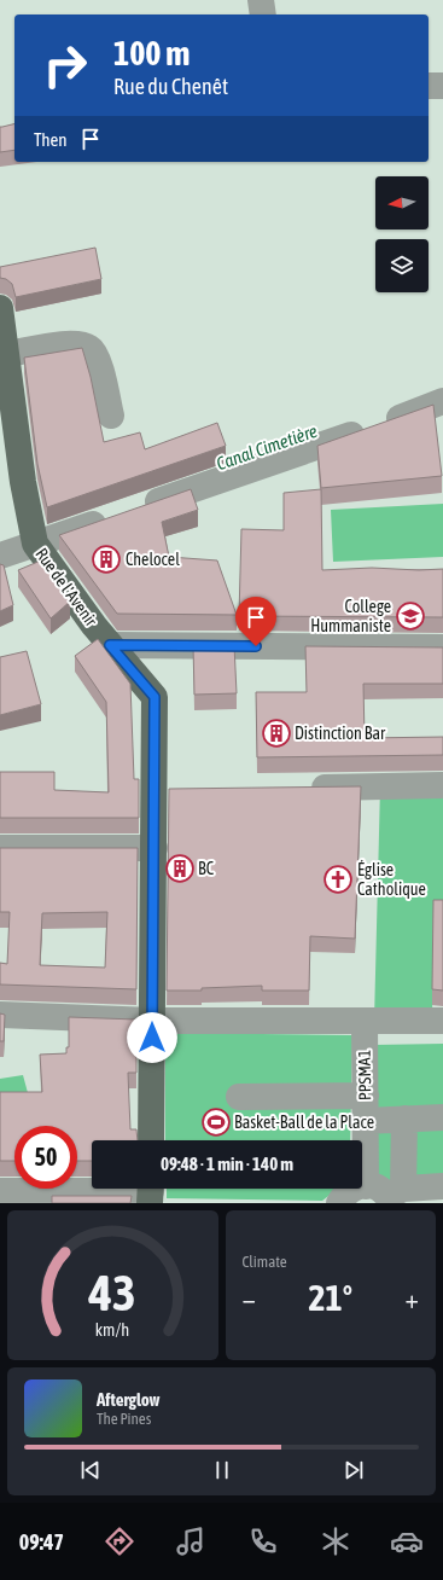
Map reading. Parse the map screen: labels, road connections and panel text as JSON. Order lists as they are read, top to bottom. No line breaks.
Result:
{"streets":{"main road":["Rue de l'Avenir"],"street":["PPSMA1"]},"water":["Canal Cimetière"],"places":{"building":["Chelocel","Distinction Bar","BC"],"school or university":["College Hummaniste"],"church":["Église Catholique"],"sports":["Basket-Ball de la Place"]},"north":"left","page":{"turn":["100 m","Rue du Chenêt"],"then":"Then","limit":"50","trip":"09:48 · 1 min · 140 m","tile":"Climate","heat":["−","21°","+"],"song":["Afterglow","The Pines"],"tabs":"09:47","gauge":["43","km/h"]}}
